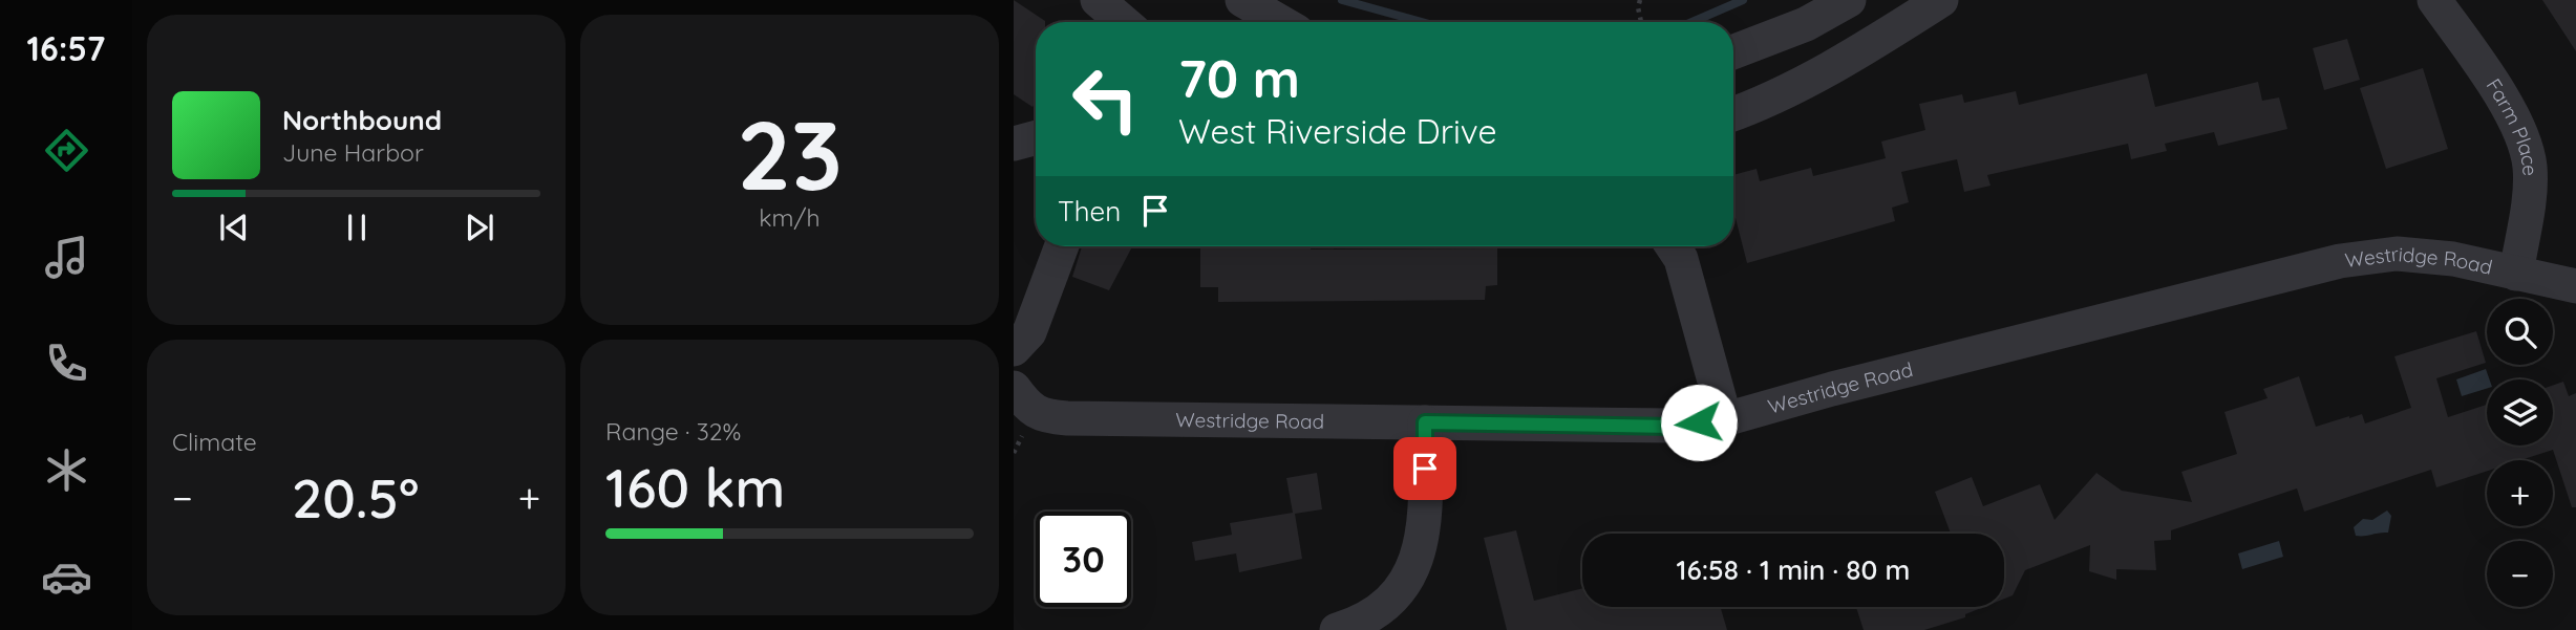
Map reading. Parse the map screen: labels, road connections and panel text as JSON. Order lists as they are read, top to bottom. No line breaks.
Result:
{"streets":{"street":["Farm Place","Westridge Road"]},"crossings":[["Farm Place","Westridge Road"]],"page":{"tabs":"16:57","tile":[["23","km/h"],"Climate",["Range · 32%","160 km"]],"turn":["70 m","West Riverside Drive"],"song":["Northbound","June Harbor"],"then":"Then","map_buttons":["+","−"],"heat":["−","20.5°","+"],"limit":"30","trip":"16:58 · 1 min · 80 m"}}
